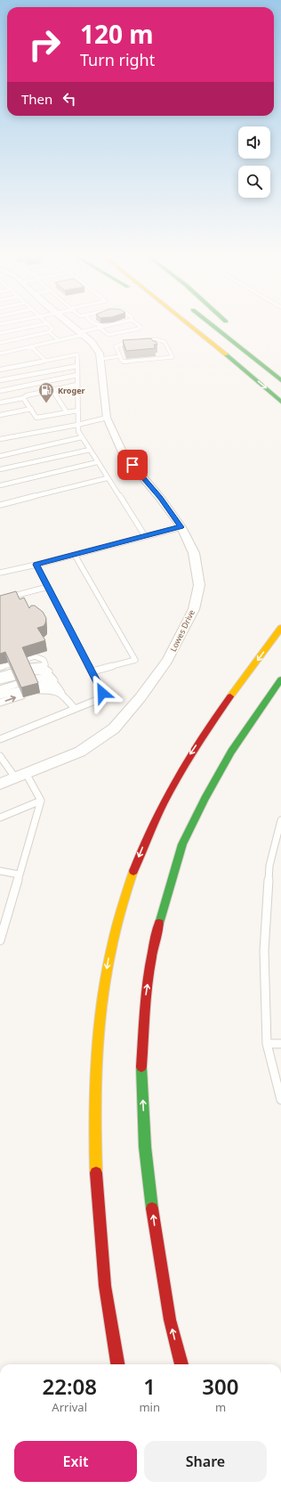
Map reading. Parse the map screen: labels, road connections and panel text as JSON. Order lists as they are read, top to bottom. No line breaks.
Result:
{"streets":{"street":["Lowes Drive"]},"places":{"fuel station":["Kroger"]},"page":{"turn":["120 m","Turn right"],"then":"Then","eta":["22:08","Arrival","1","min","300","m"],"buttons":["Exit","Share"]}}
